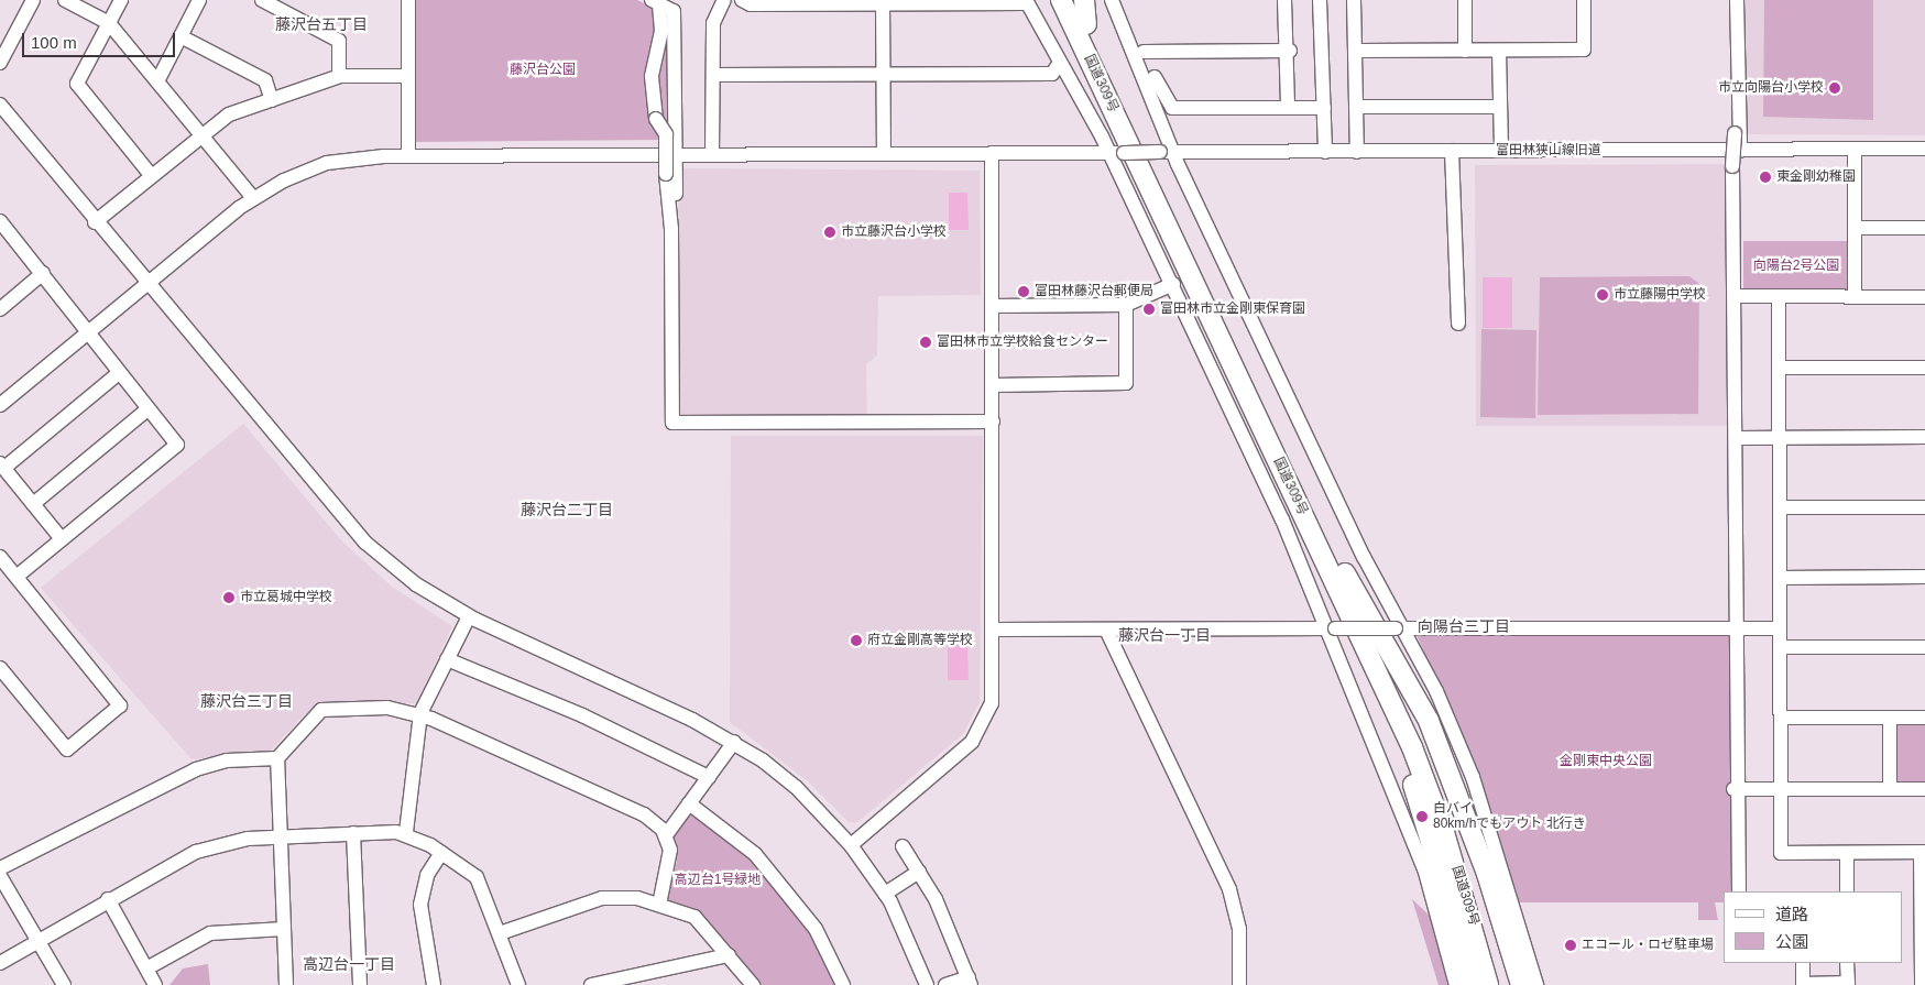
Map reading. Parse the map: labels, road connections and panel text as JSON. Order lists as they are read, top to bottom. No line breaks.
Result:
{"streets":{"highway":["国道309号"],"street":["富田林狭山線旧道"]},"districts":["藤沢台五丁目","藤沢台二丁目","向陽台三丁目","藤沢台一丁目","藤沢台三丁目","高辺台一丁目"],"parks":["藤沢台公園","向陽台2号公園","金剛東中央公園","高辺台1号緑地"],"places":["市立向陽台小学校","東金剛幼稚園","市立藤沢台小学校","富田林藤沢台郵便局","市立藤陽中学校","富田林市立金剛東保育園","富田林市立学校給食センター","市立葛城中学校","府立金剛高等学校","白バイ 80km/hでもアウト 北行き","エコール・ロゼ駐車場"],"legend":["道路","公園"],"scale_bar":"100 m"}
